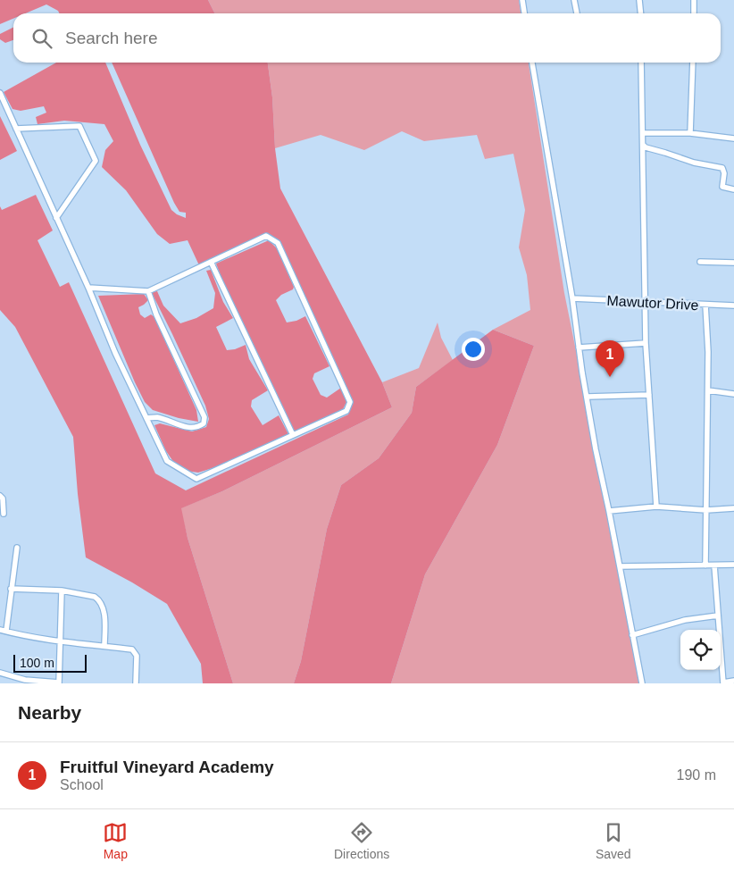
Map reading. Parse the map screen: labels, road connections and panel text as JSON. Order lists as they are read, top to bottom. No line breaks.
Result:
{"streets":{"street":["Mawutor Drive"]},"scale_bar":"100 m","page":{"search":"Search here","pins":"1","scale":"100 m","heading":"Nearby","list":[{"mark":"1","name":"Fruitful Vineyard Academy","note":"School","value":"190 m"}],"nav":["Map","Directions","Saved"]}}
